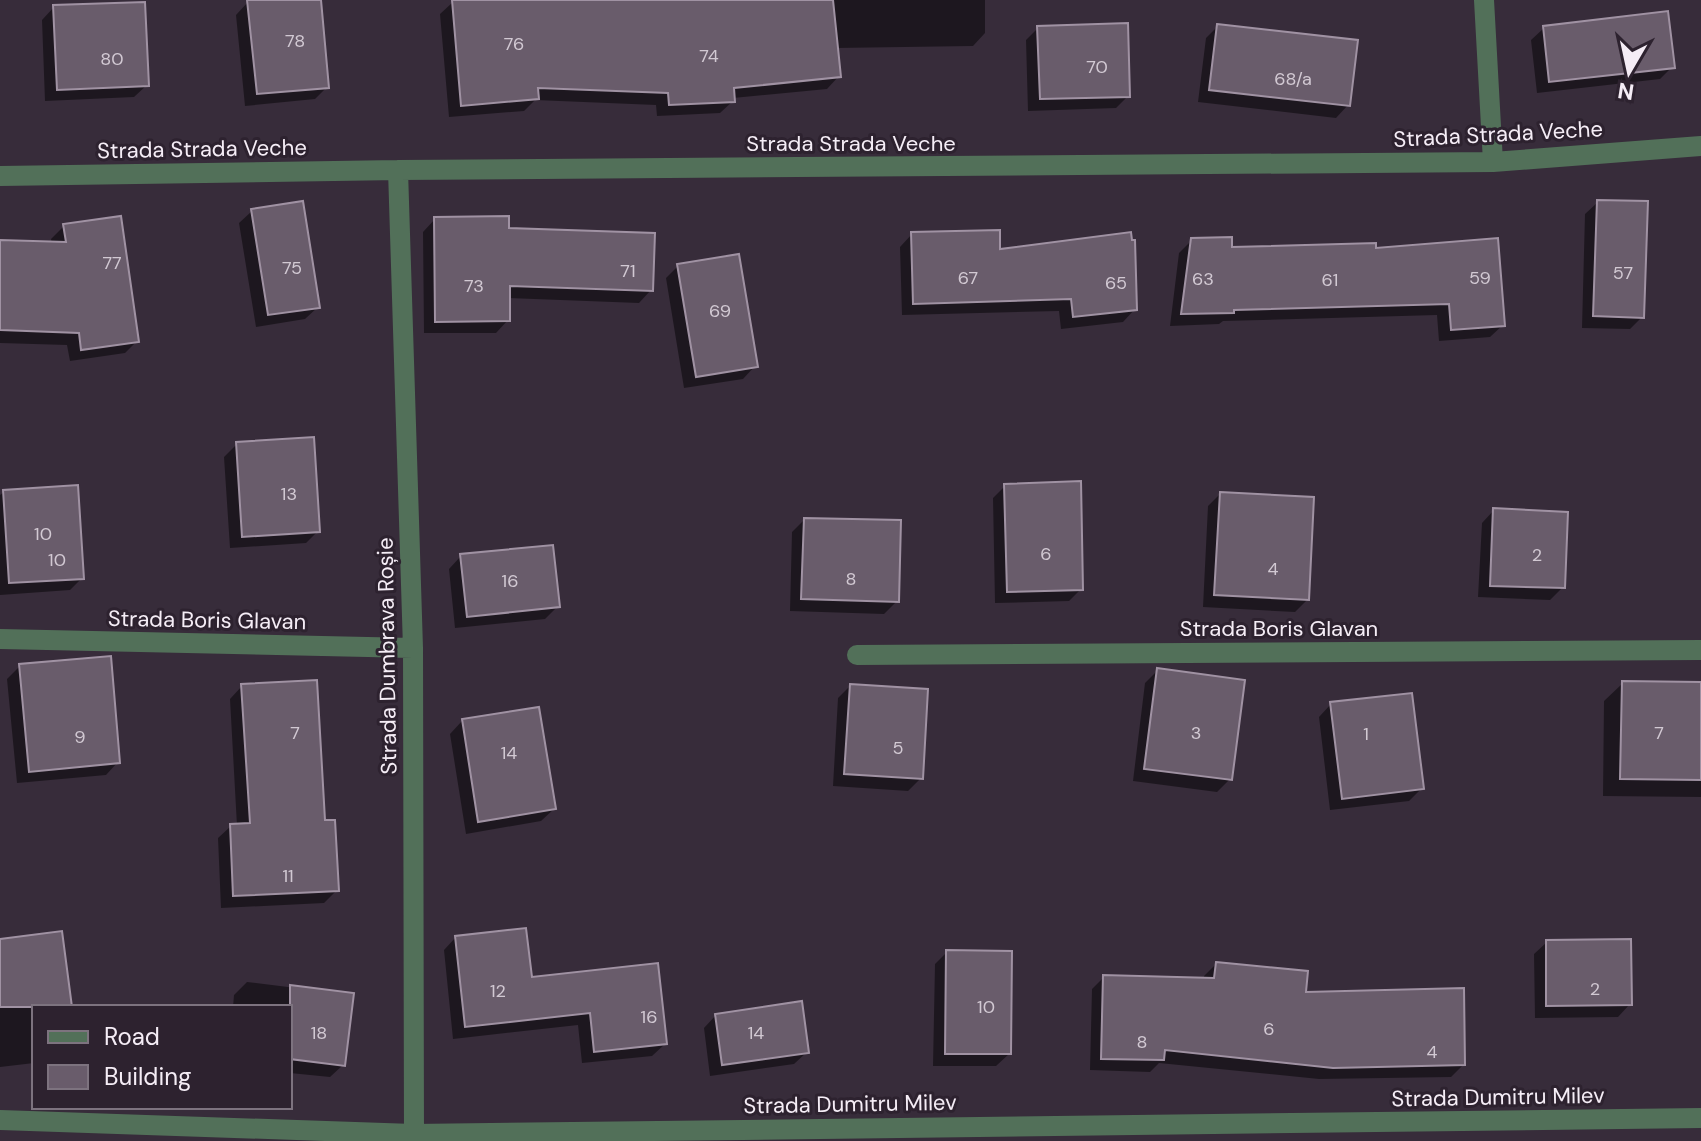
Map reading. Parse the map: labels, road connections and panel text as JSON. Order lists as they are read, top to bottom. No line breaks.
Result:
{"streets":{"street":["Strada Strada Veche","Strada Boris Glavan","Strada Dumbrava Roșie","Strada Dumitru Milev"]},"crossings":[["Strada Strada Veche","Strada Dumbrava Roșie"],["Strada Boris Glavan","Strada Dumbrava Roșie"],["Strada Dumbrava Roșie","Strada Dumitru Milev"]],"house_numbers":["78","76","74","80","70","68/a","77","75","71","57","67","59","63","61","65","73","69","13","10","6","2","10","4","8","16","7","3","7","1","9","5","14","11","2","12","10","16","6","18","14","8","4"],"legend":["Road","Building"],"north":"bottom"}
